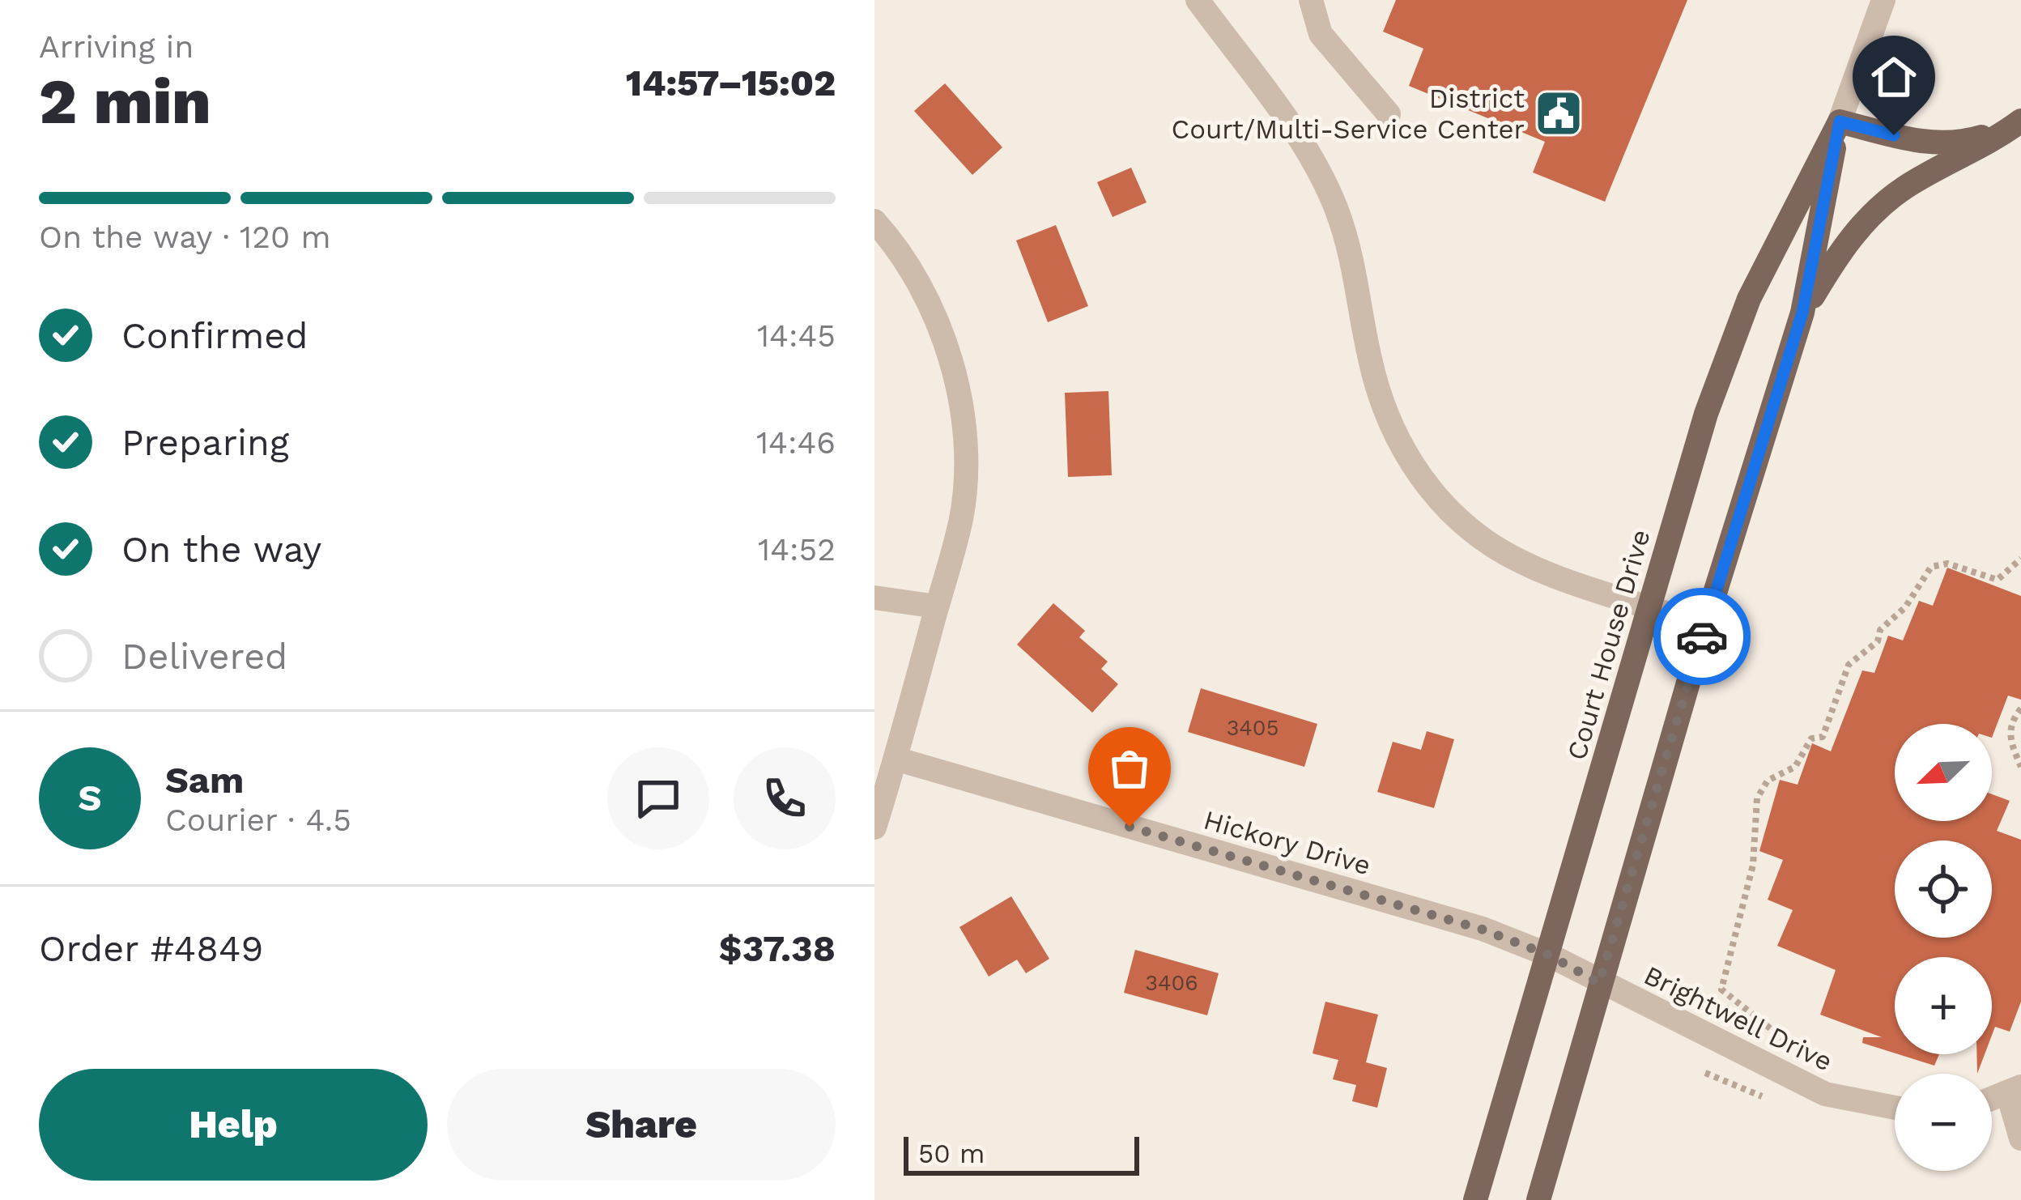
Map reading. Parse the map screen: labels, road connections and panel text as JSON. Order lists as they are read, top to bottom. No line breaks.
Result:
{"streets":{"main road":["Court House Drive"],"street":["Hickory Drive","Brightwell Drive"]},"crossings":[["Court House Drive","Hickory Drive"],["Court House Drive","Brightwell Drive"],["Hickory Drive","Brightwell Drive"]],"places":{"public building":["District Court/Multi-Service Center"]},"house_numbers":["3405","3406"],"scale_bar":"50 m","north":"bottom left","page":{"heading":["2 min","Arriving in","14:57–15:02"],"panel":["Sam","Courier · 4.5","Order #4849","$37.38"],"bar":"On the way · 120 m","list":[["Confirmed","14:45"],["Preparing","14:46"],["On the way","14:52"],"Delivered"],"map_buttons":["+","−"],"round":"S","buttons":["Help","Share"],"scale":"50 m"}}
